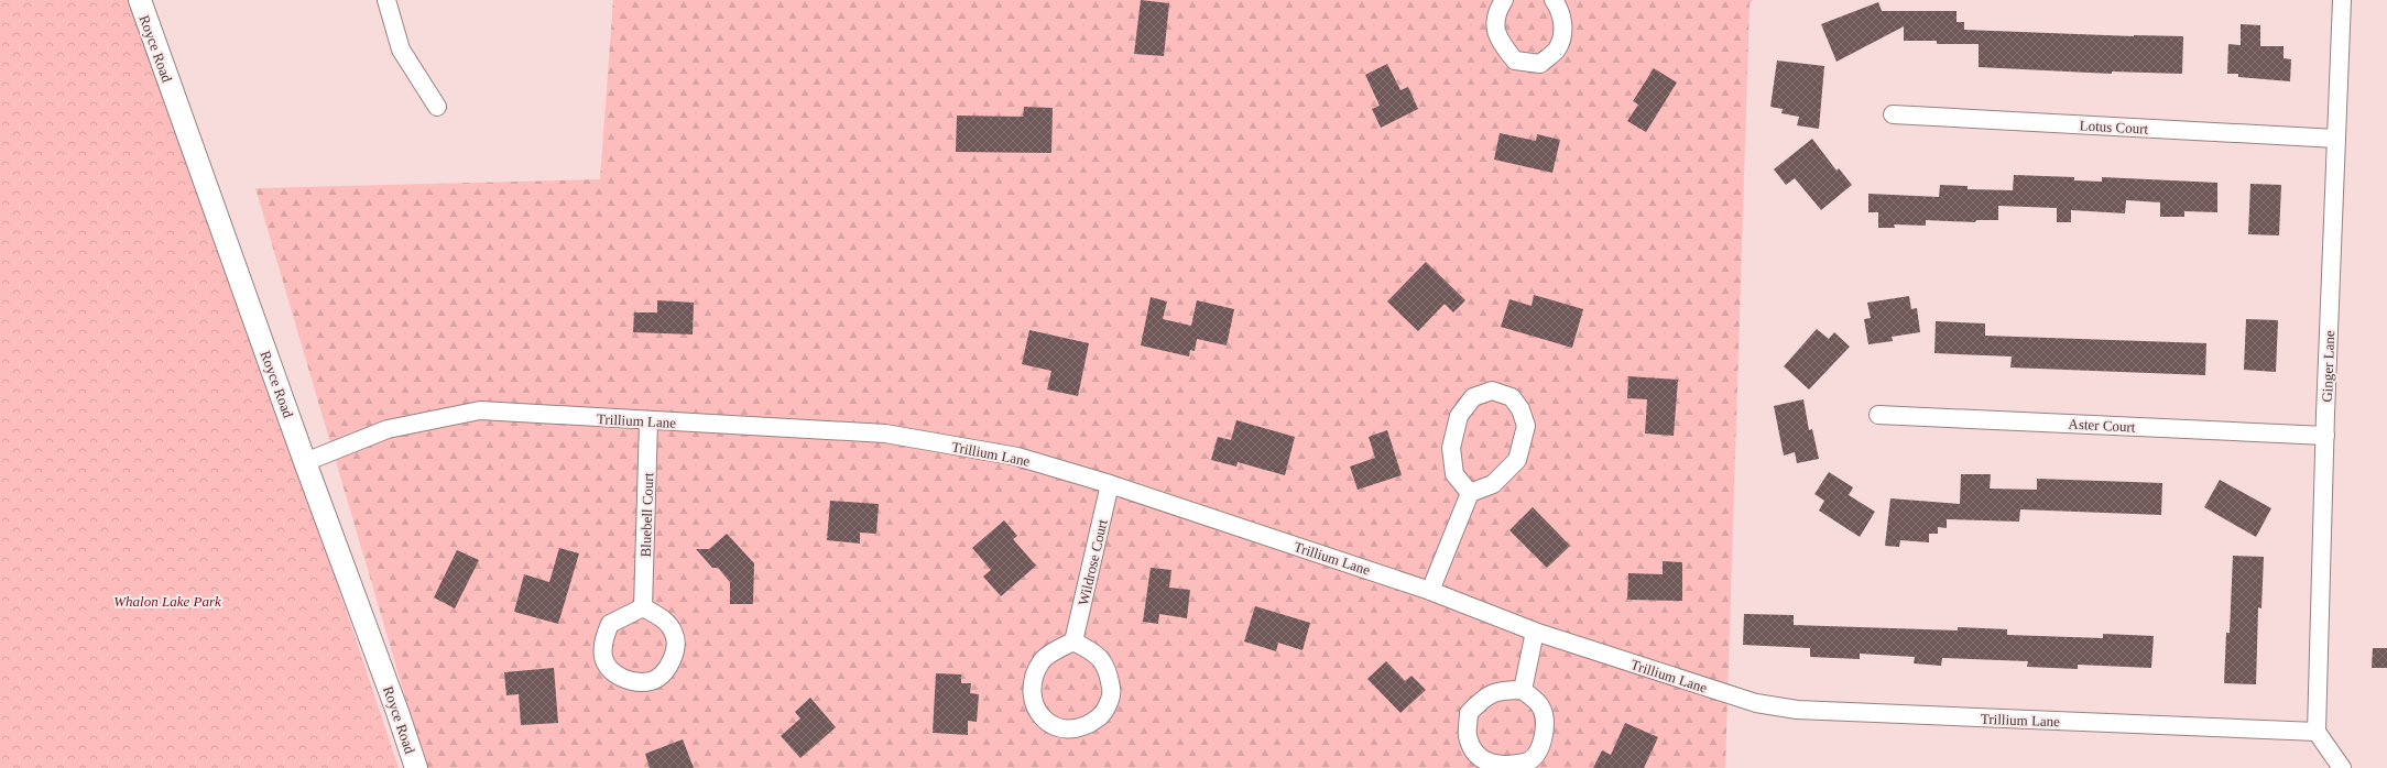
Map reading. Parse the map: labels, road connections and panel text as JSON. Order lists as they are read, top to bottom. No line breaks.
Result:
{"streets":{"street":["Royce Road","Lotus Court","Ginger Lane","Trillium Lane","Aster Court","Bluebell Court","Wildrose Court"]},"crossings":[["Royce Road","Trillium Lane"],["Lotus Court","Ginger Lane"],["Ginger Lane","Trillium Lane"],["Ginger Lane","Aster Court"],["Trillium Lane","Bluebell Court"],["Trillium Lane","Wildrose Court"]],"parks":["Whalon Lake Park"]}
